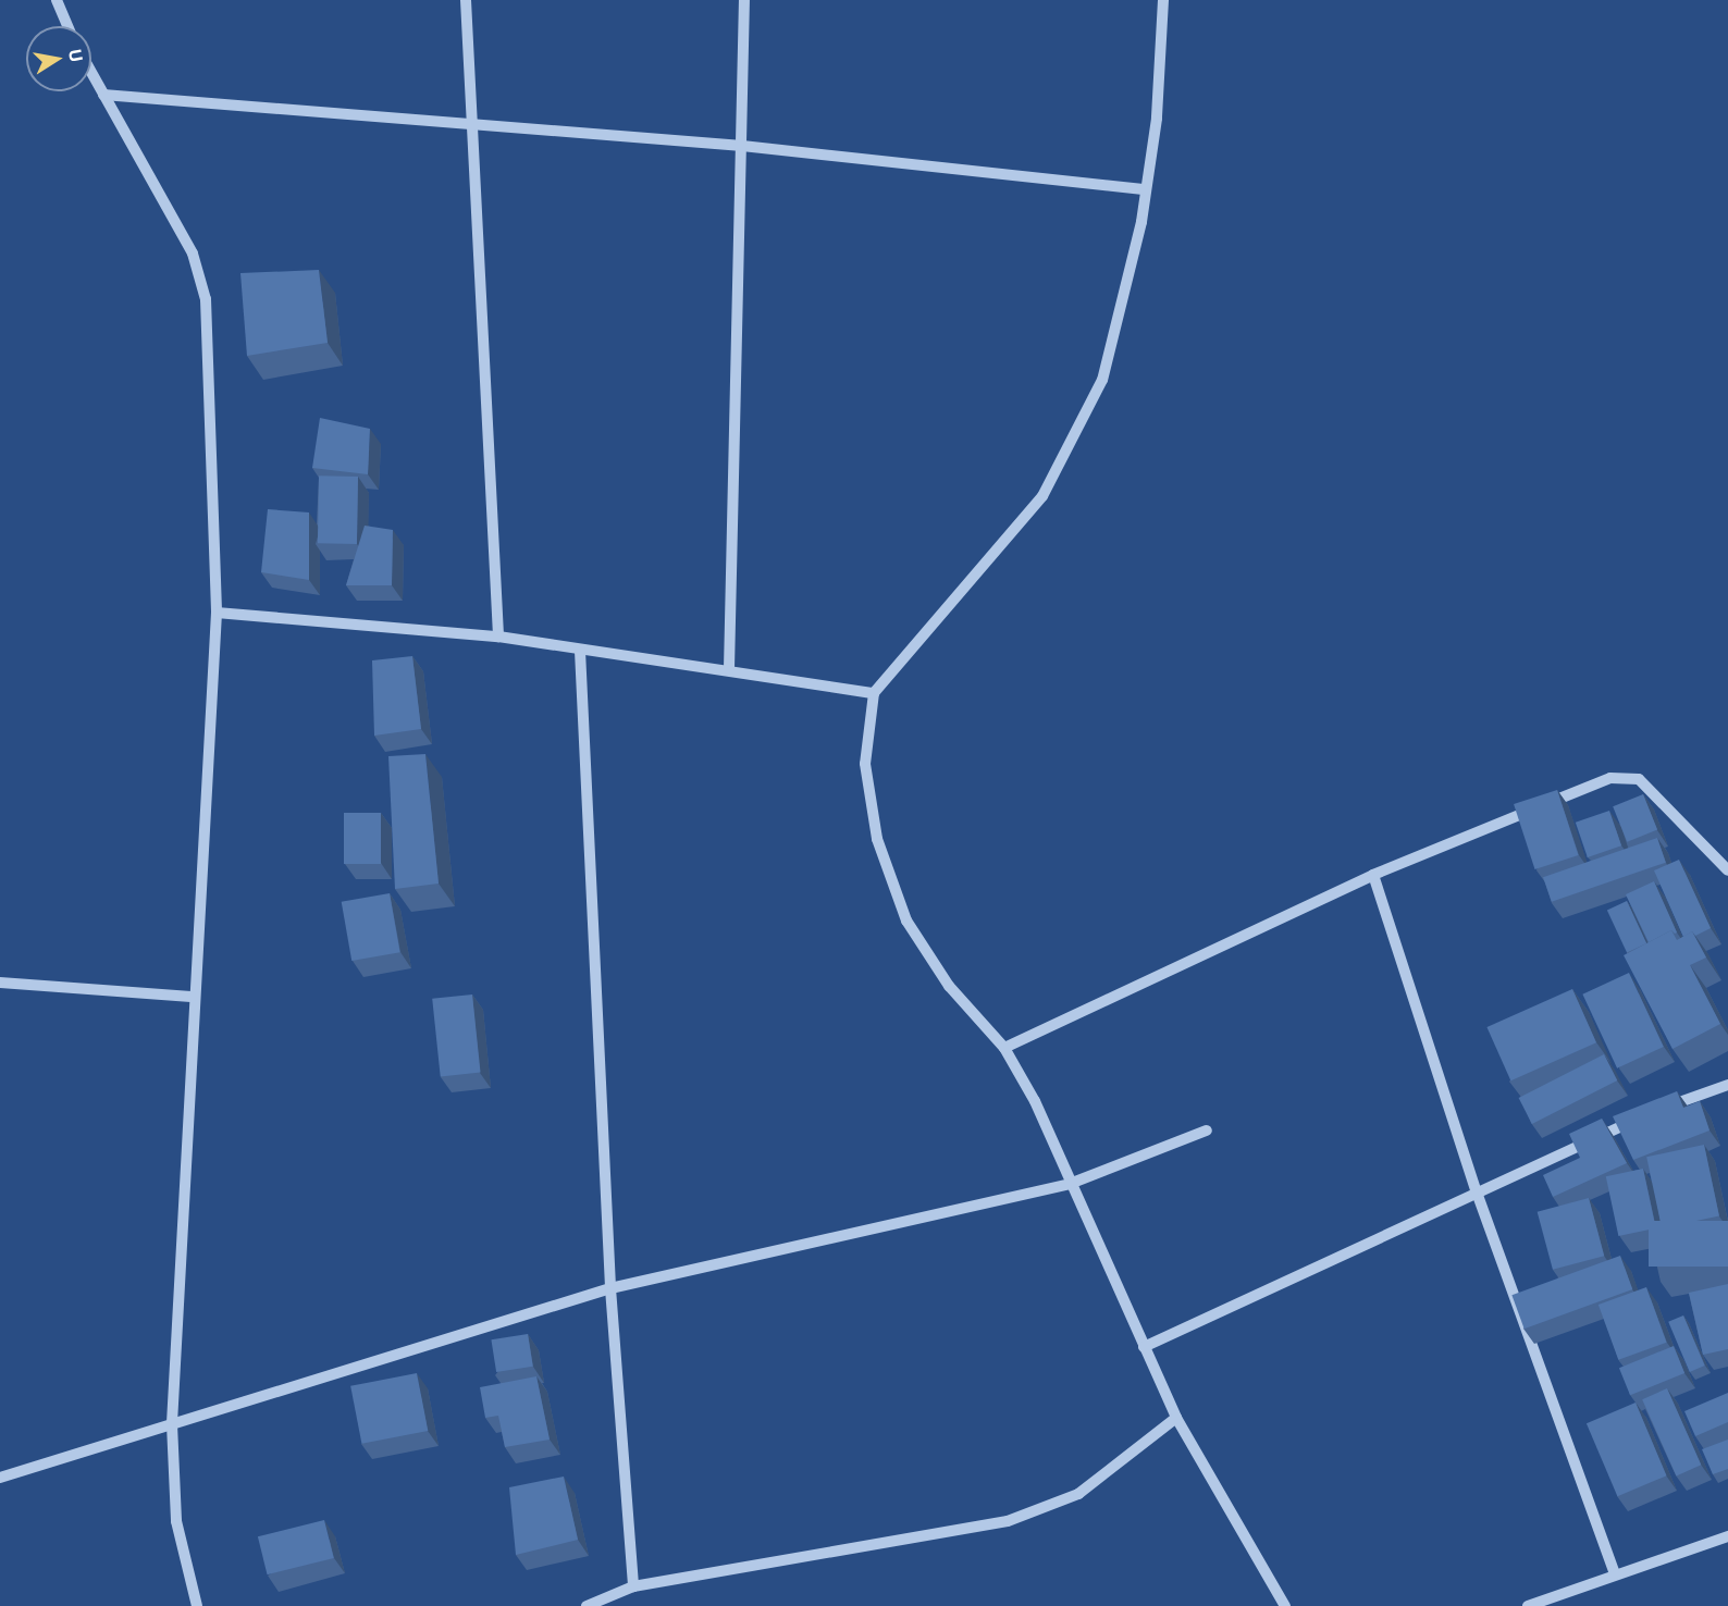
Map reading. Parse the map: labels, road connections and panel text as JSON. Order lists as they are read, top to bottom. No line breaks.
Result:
{"north":"right"}
